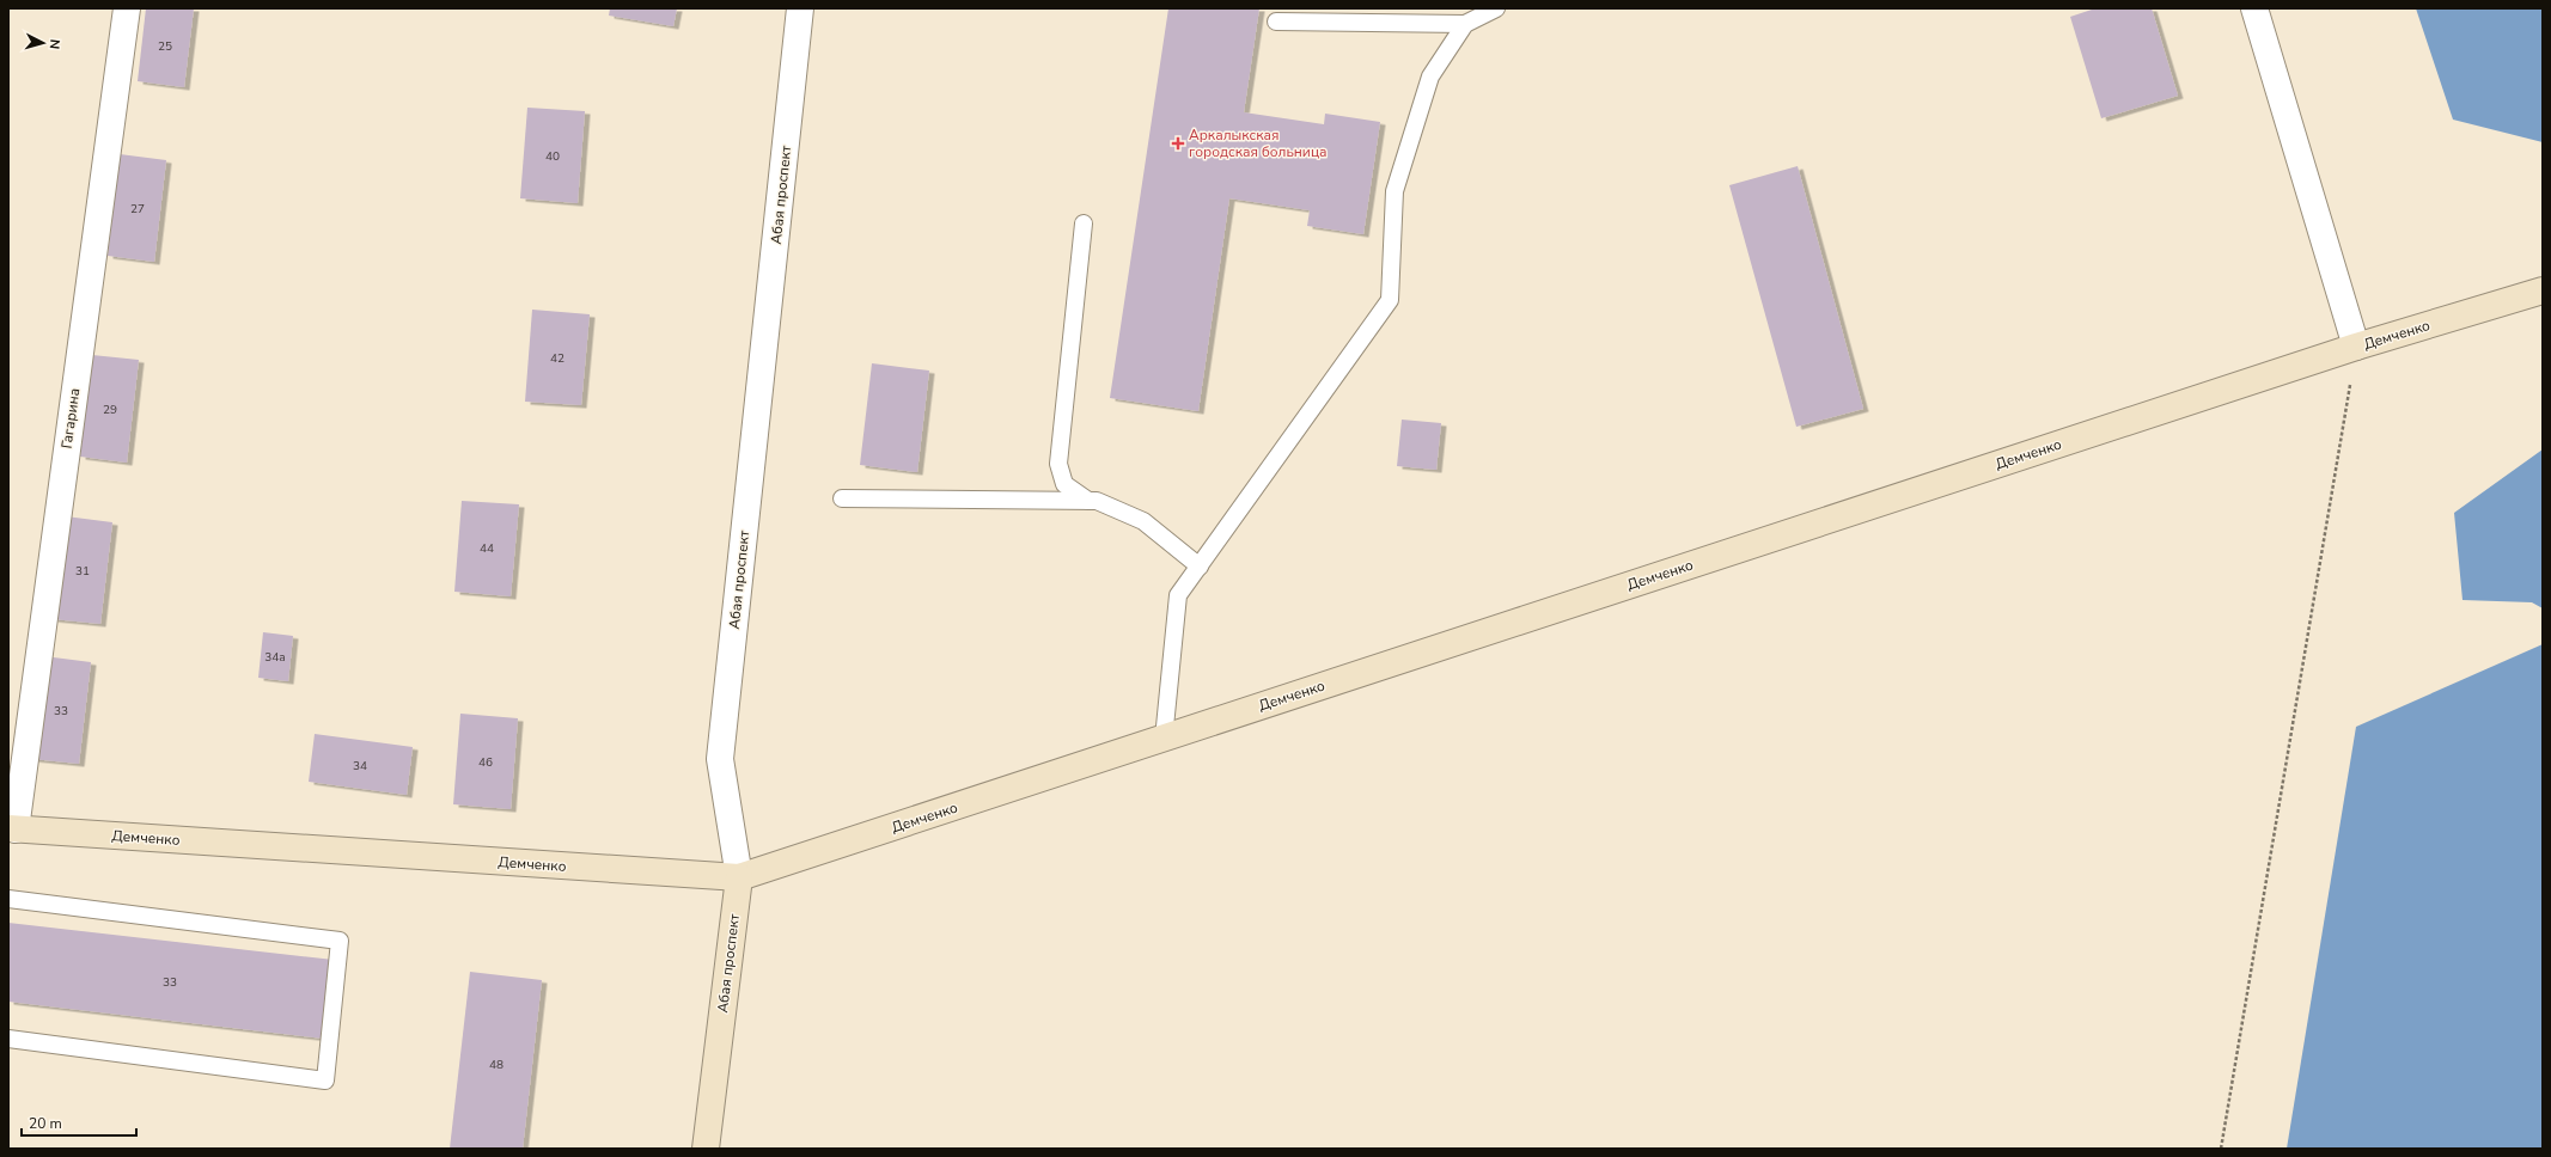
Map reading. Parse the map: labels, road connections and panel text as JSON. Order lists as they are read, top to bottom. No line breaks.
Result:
{"streets":{"street":["Абая проспект","Демченко","Гагарина"]},"crossings":[["Абая проспект","Демченко"],["Демченко","Гагарина"]],"places":{"health":["Аркалыкская городская больница"]},"house_numbers":["25","40","27","42","29","44","31","34а","33","46","34","33","48"],"scale_bar":"20 m","north":"right"}
